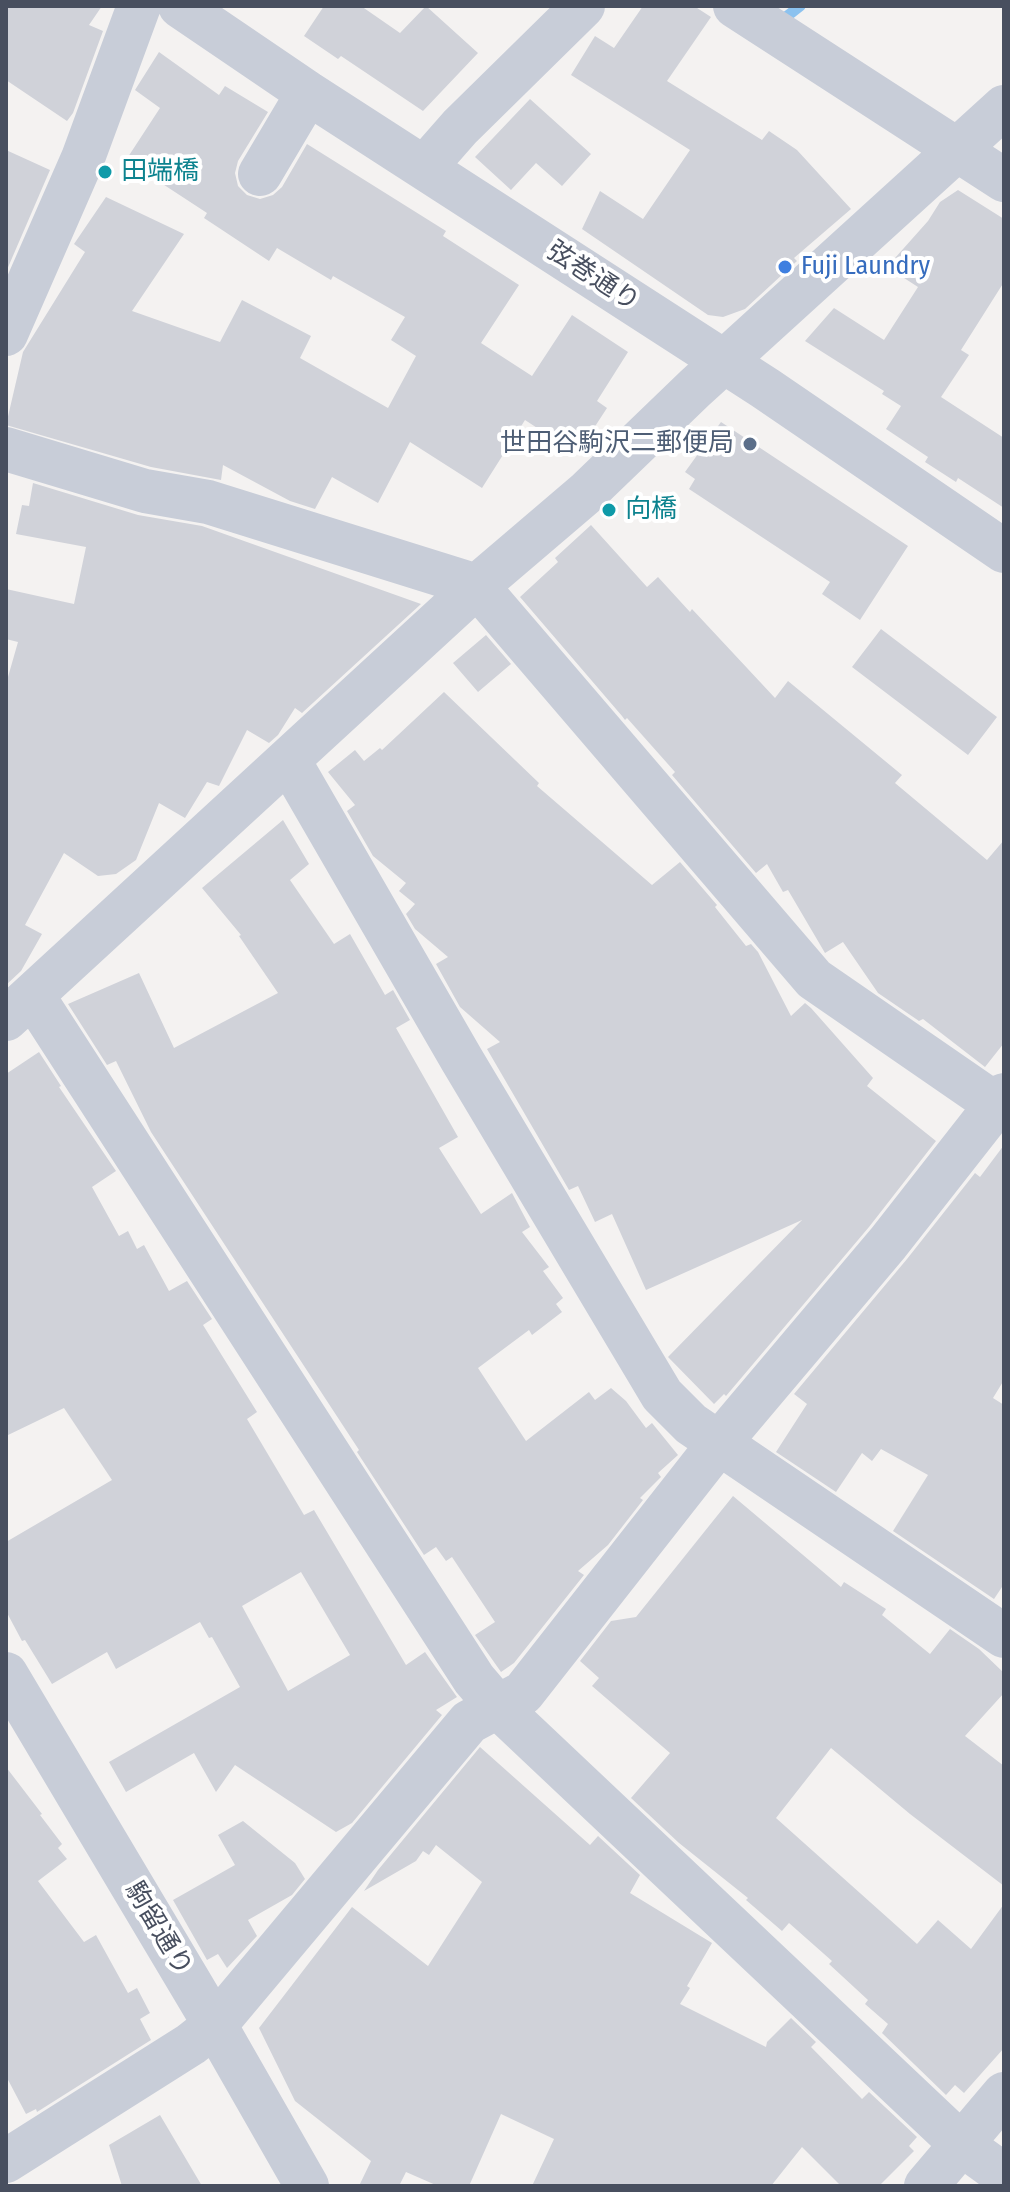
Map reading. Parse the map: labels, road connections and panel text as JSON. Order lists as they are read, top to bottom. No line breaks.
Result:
{"streets":{"street":["弦巻通り","駒留通り"]},"places":["田端橋","Fuji Laundry","世田谷駒沢二郵便局","向橋"]}
